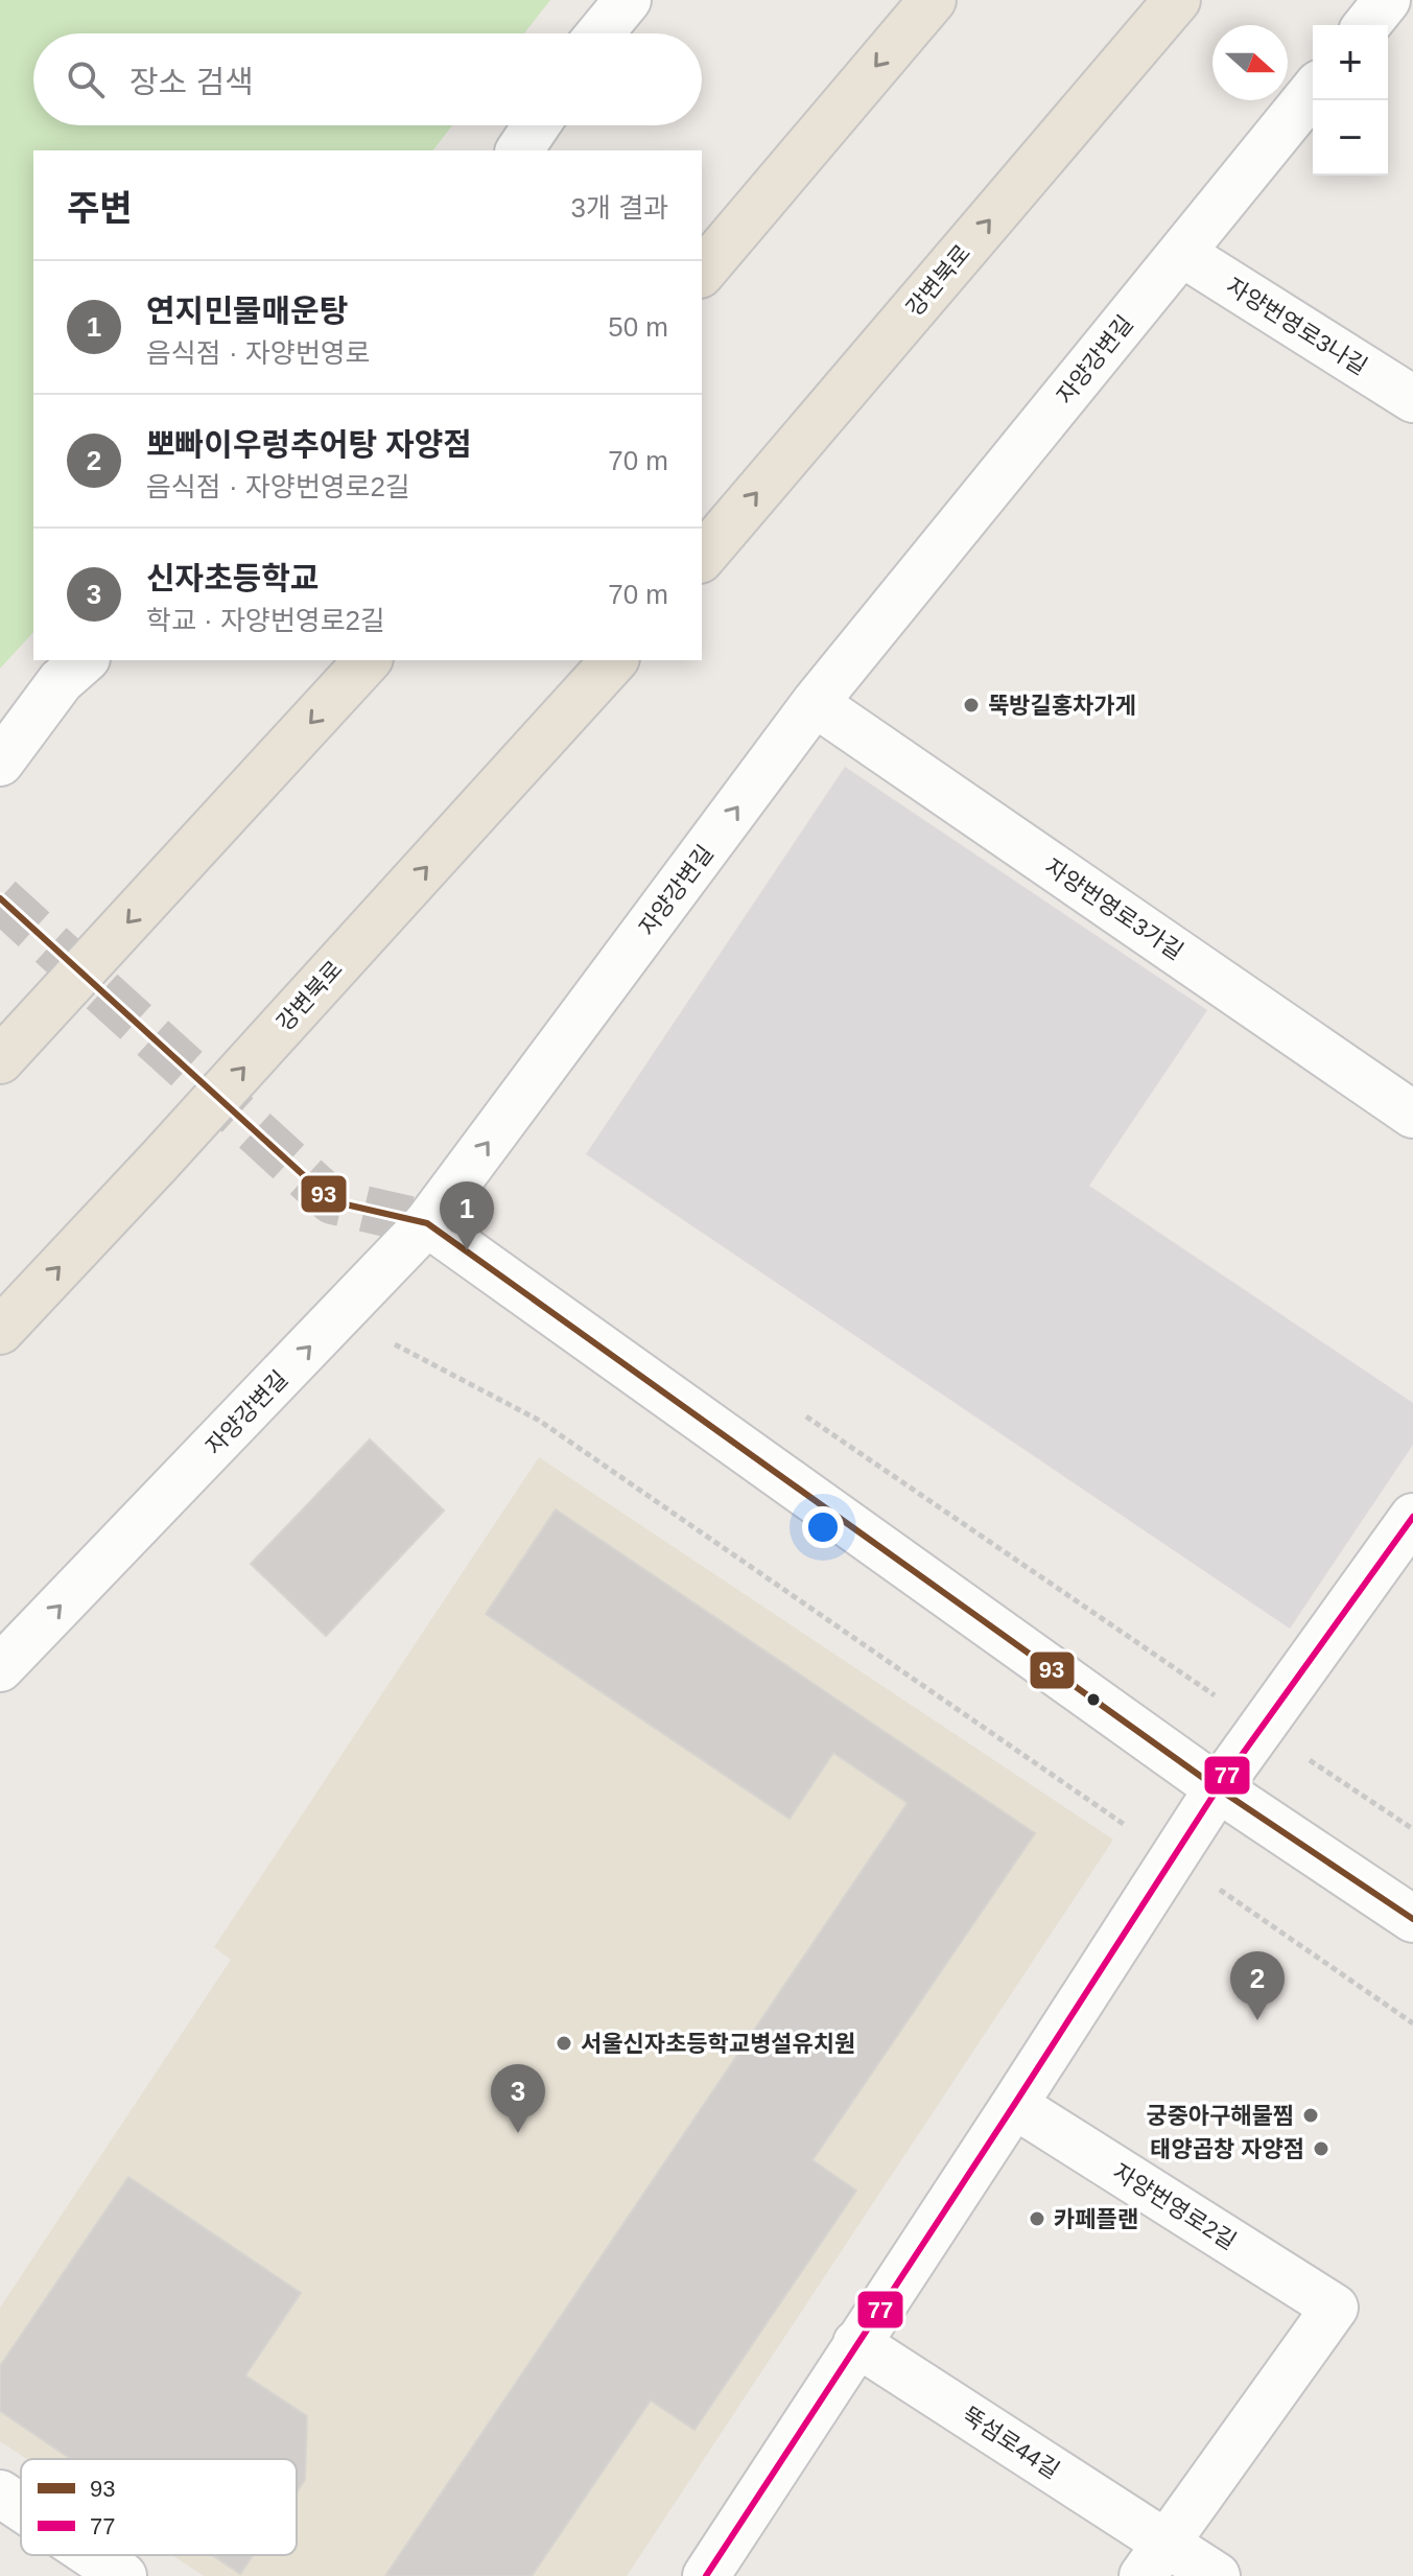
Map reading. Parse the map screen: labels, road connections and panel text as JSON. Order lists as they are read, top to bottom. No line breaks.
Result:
{"streets":{"highway":["강변북로"],"street":["자양번영로3나길","자양강변길","자양번영로3가길","자양번영로2길","뚝섬로44길"]},"crossings":[["자양번영로3나길","자양강변길"],["자양강변길","자양번영로3가길"],["자양번영로2길","뚝섬로44길"]],"one_way":["자양강변길"],"places":["뚝방길홍차가게","서울신자초등학교병설유치원","궁중아구해물찜","태양곱창 자양점","카페플랜"],"lines":["transit line 93","transit line 77"],"legend":["93","77"],"north":"right","page":{"map_buttons":["+","−"],"search":"장소 검색","heading":["주변","3개 결과"],"list":[{"mark":"1","name":"연지민물매운탕","note":"음식점 · 자양번영로","value":"50 m"},{"mark":"2","name":"뽀빠이우렁추어탕 자양점","note":"음식점 · 자양번영로2길","value":"70 m"},{"mark":"3","name":"신자초등학교","note":"학교 · 자양번영로2길","value":"70 m"}],"pins":["1","2","3"]}}
